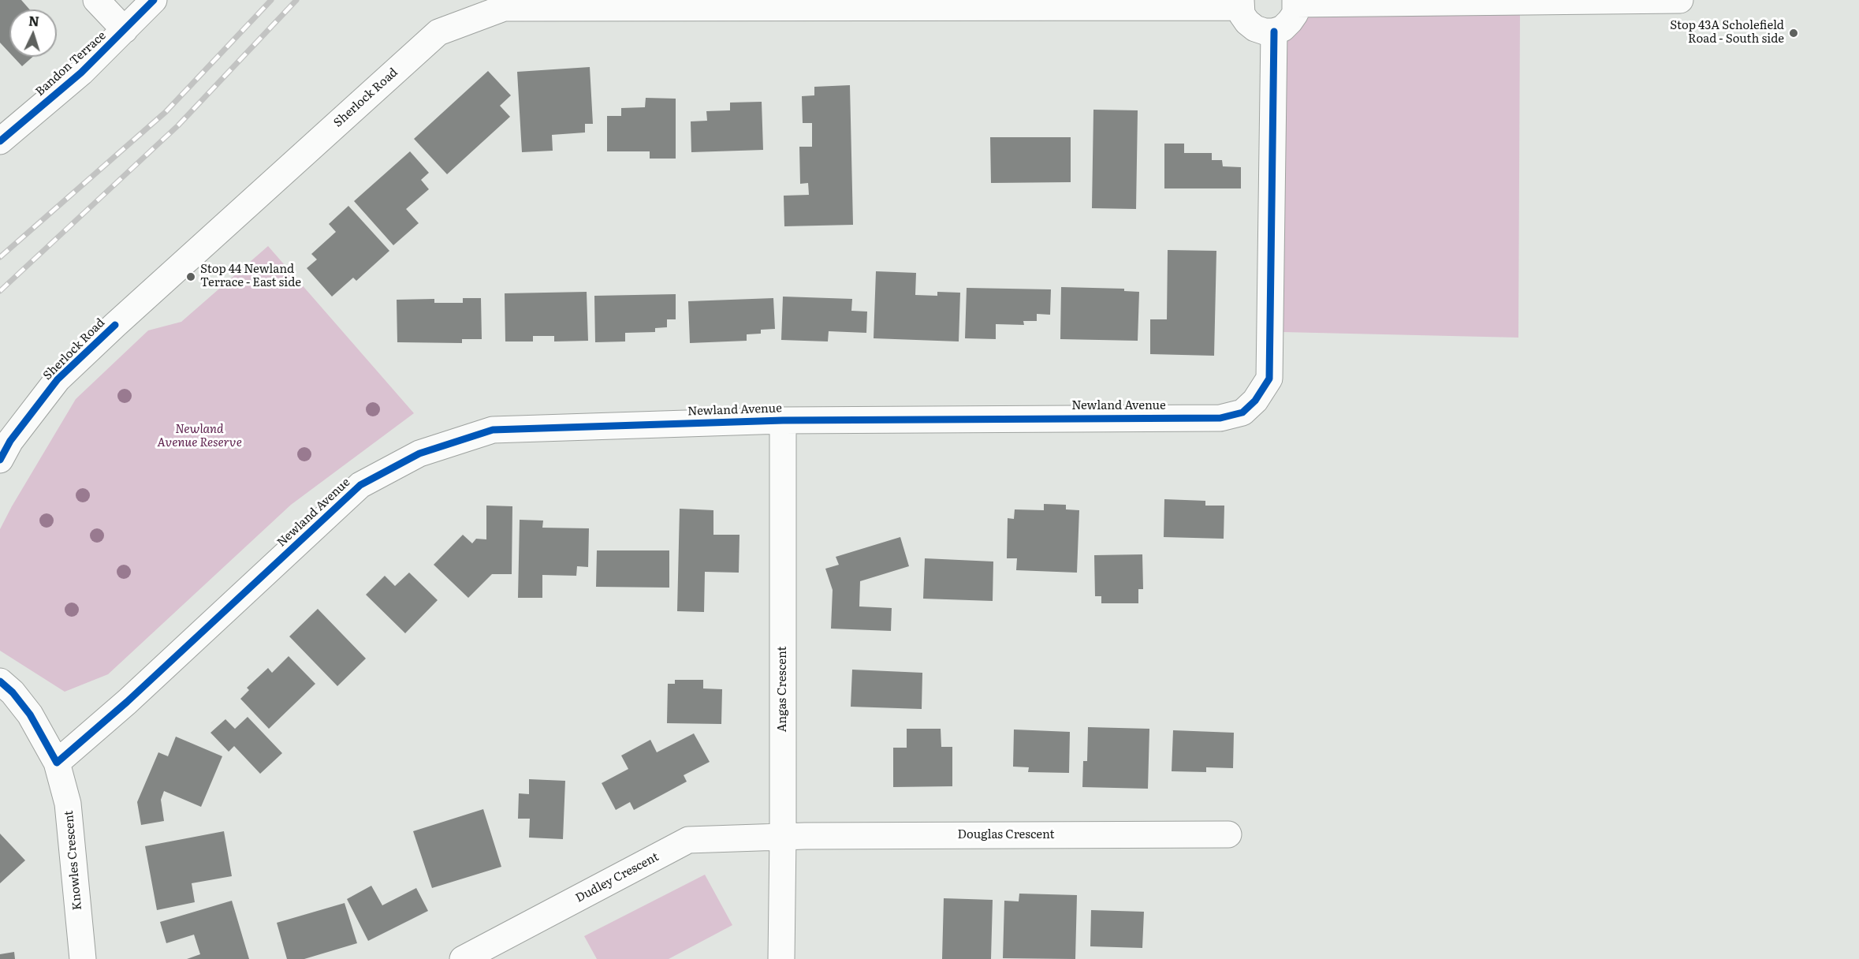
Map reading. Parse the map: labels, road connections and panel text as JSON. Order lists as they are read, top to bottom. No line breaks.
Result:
{"streets":{"street":["Bandon Terrace","Sherlock Road","Newland Avenue","Angas Crescent","Douglas Crescent","Knowles Crescent","Dudley Crescent"]},"crossings":[["Newland Avenue","Angas Crescent"],["Newland Avenue","Knowles Crescent"],["Angas Crescent","Douglas Crescent"],["Angas Crescent","Dudley Crescent"],["Douglas Crescent","Dudley Crescent"]],"parks":["Newland Avenue Reserve"],"places":["Stop 43A Scholefield Road - South side","Stop 44 Newland Terrace - East side"],"north":"top"}
